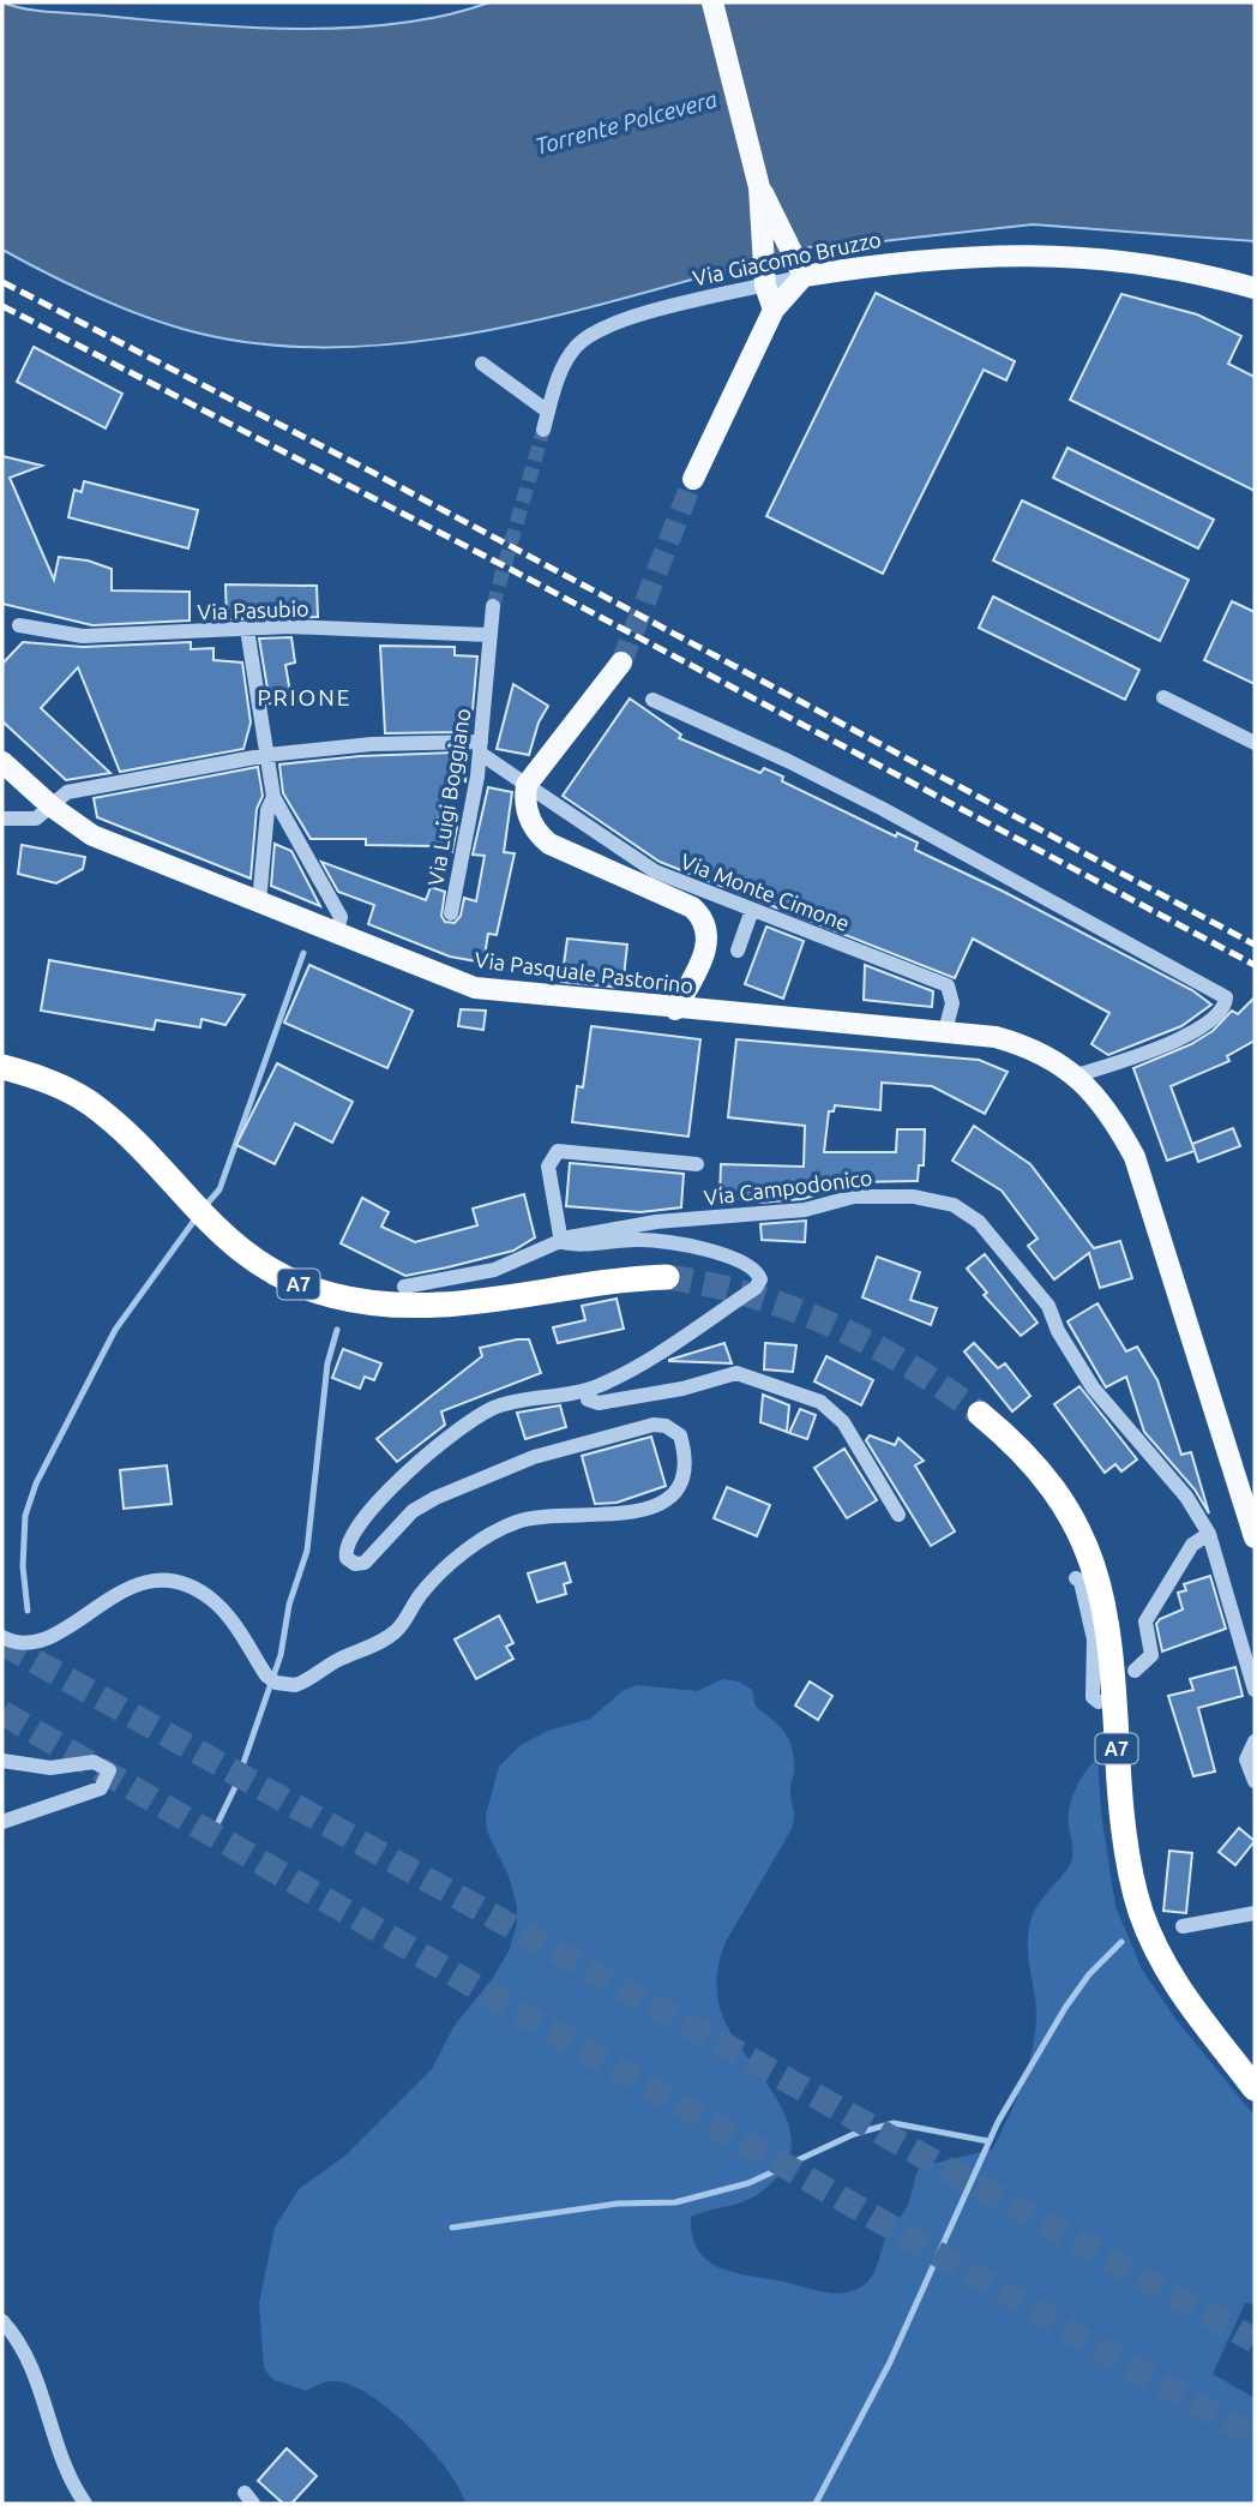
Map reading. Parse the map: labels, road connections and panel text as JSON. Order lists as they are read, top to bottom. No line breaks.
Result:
{"streets":{"highway":["A7"],"main road":["Via Giacomo Bruzzo","Via Pasquale Pastorino"],"street":["Via Pasubio","Via Luigi Boggiano","Via Monte Cimone","Via Campodonico"]},"crossings":[["Via Pasubio","Via Luigi Boggiano"],["Via Luigi Boggiano","Via Monte Cimone"],["Via Monte Cimone","Via Pasquale Pastorino"]],"districts":["PRIONE"],"water":["Torrente Polcevera"]}
